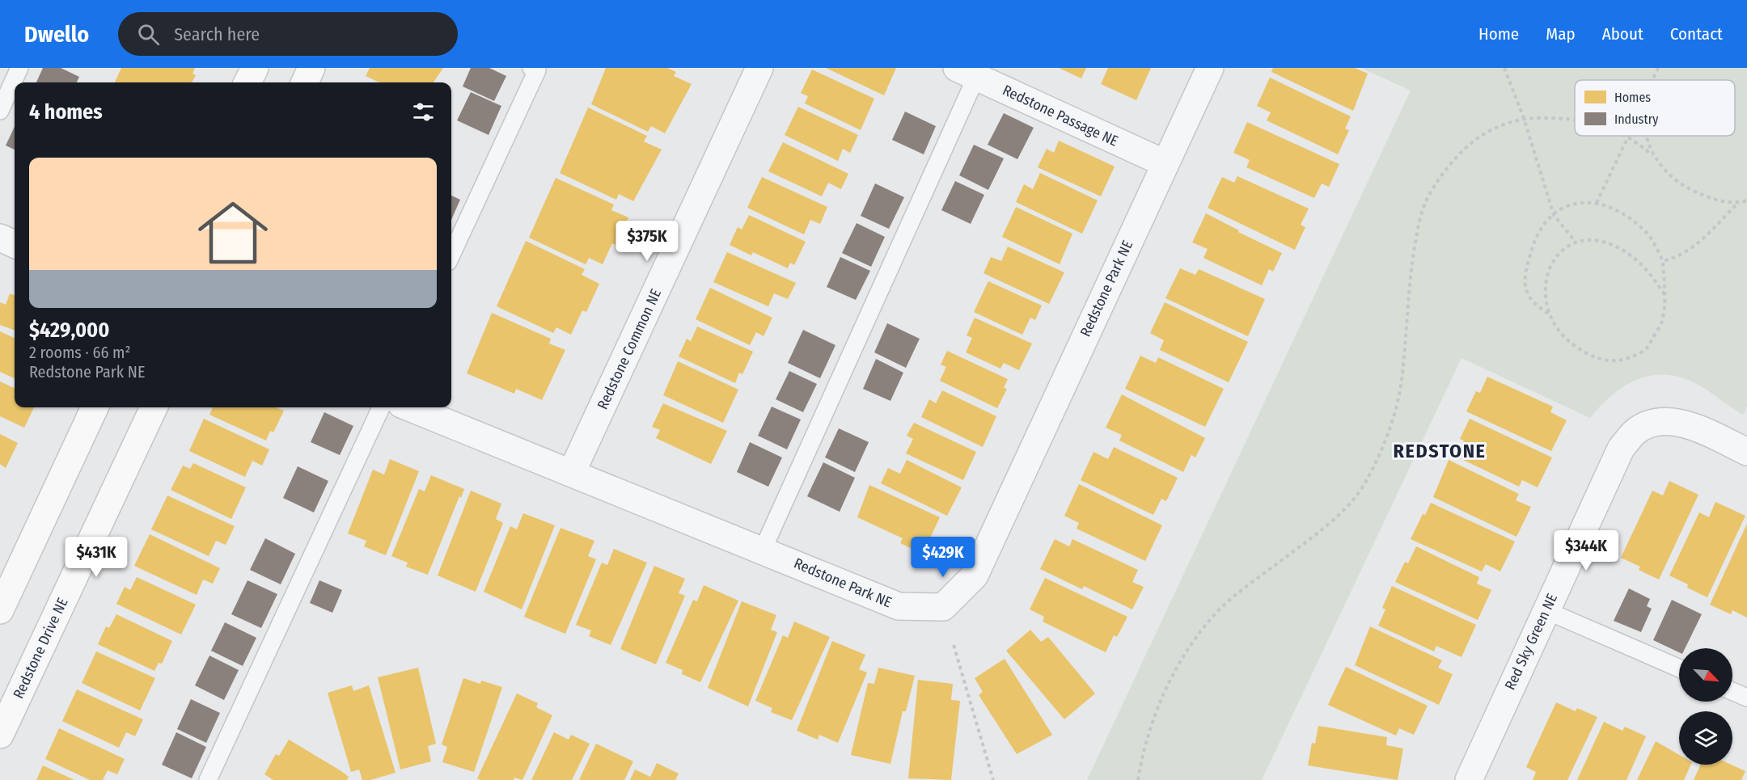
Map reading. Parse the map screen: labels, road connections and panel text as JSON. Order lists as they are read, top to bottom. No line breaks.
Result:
{"streets":{"street":["Redstone Passage NE","Redstone Park NE","Redstone Common NE","Red Sky Green NE","Redstone Drive NE"]},"crossings":[["Redstone Passage NE","Redstone Park NE"],["Redstone Park NE","Redstone Common NE"]],"districts":["REDSTONE"],"legend":["Homes","Industry"],"north":"bottom right","page":{"header":"Dwello","search":"Search here","nav":["Home","Map","About","Contact"],"heading":"4 homes","list":[{"name":"$429,000","note":"2 rooms · 66 m² · Redstone Park NE"}],"price":["$375K","$344K","$431K","$429K"]}}
